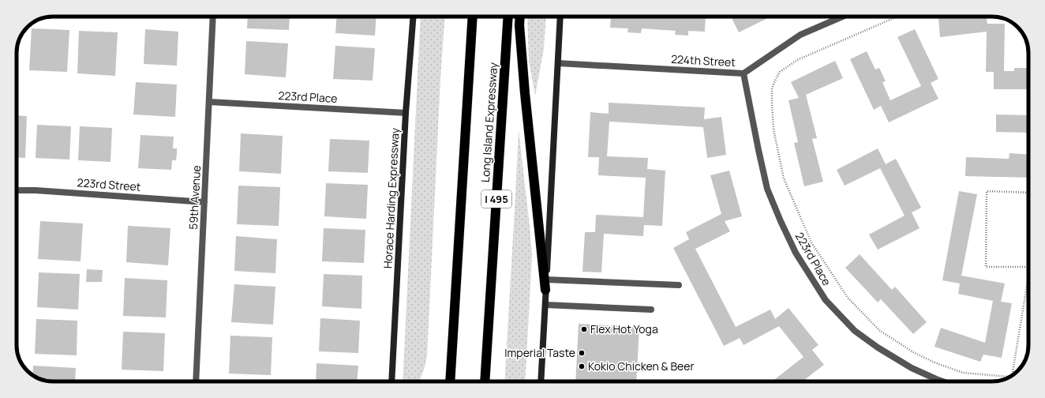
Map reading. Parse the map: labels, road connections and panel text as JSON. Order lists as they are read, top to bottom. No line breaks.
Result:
{"streets":{"highway":["Long Island Expressway","I 495"],"main road":["Horace Harding Expressway"],"street":["224th Street","223rd Place","223rd Street","59th Avenue"]},"crossings":[["224th Street","223rd Place"],["223rd Place","59th Avenue"],["223rd Place","Horace Harding Expressway"],["223rd Street","59th Avenue"]],"places":["Flex Hot Yoga","Imperial Taste","Kokio Chicken & Beer"]}
